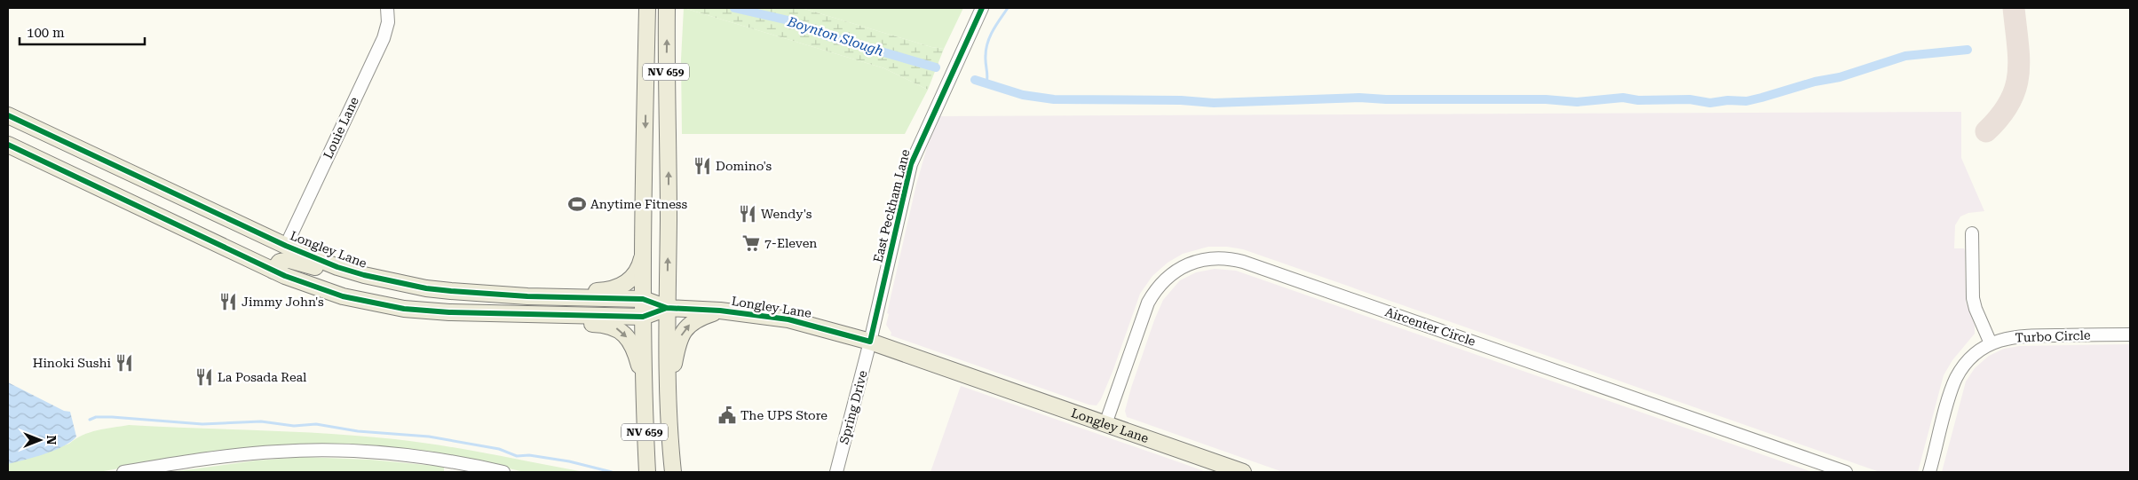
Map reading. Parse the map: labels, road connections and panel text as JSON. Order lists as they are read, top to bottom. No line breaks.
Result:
{"streets":{"main road":["NV 659","Longley Lane"],"street":["Louie Lane","East Peckham Lane","Aircenter Circle","Turbo Circle","Spring Drive"]},"crossings":[["NV 659","Longley Lane"],["Louie Lane","Longley Lane"],["East Peckham Lane","Longley Lane"],["East Peckham Lane","Spring Drive"],["Longley Lane","Aircenter Circle"],["Longley Lane","Spring Drive"]],"water":["Boynton Slough"],"places":{"restaurant":["Domino's","Wendy's","Jimmy John's","Hinoki Sushi","La Posada Real"],"sports":["Anytime Fitness"],"supermarket":["7-Eleven"],"public building":["The UPS Store"]},"scale_bar":"100 m","north":"right"}
